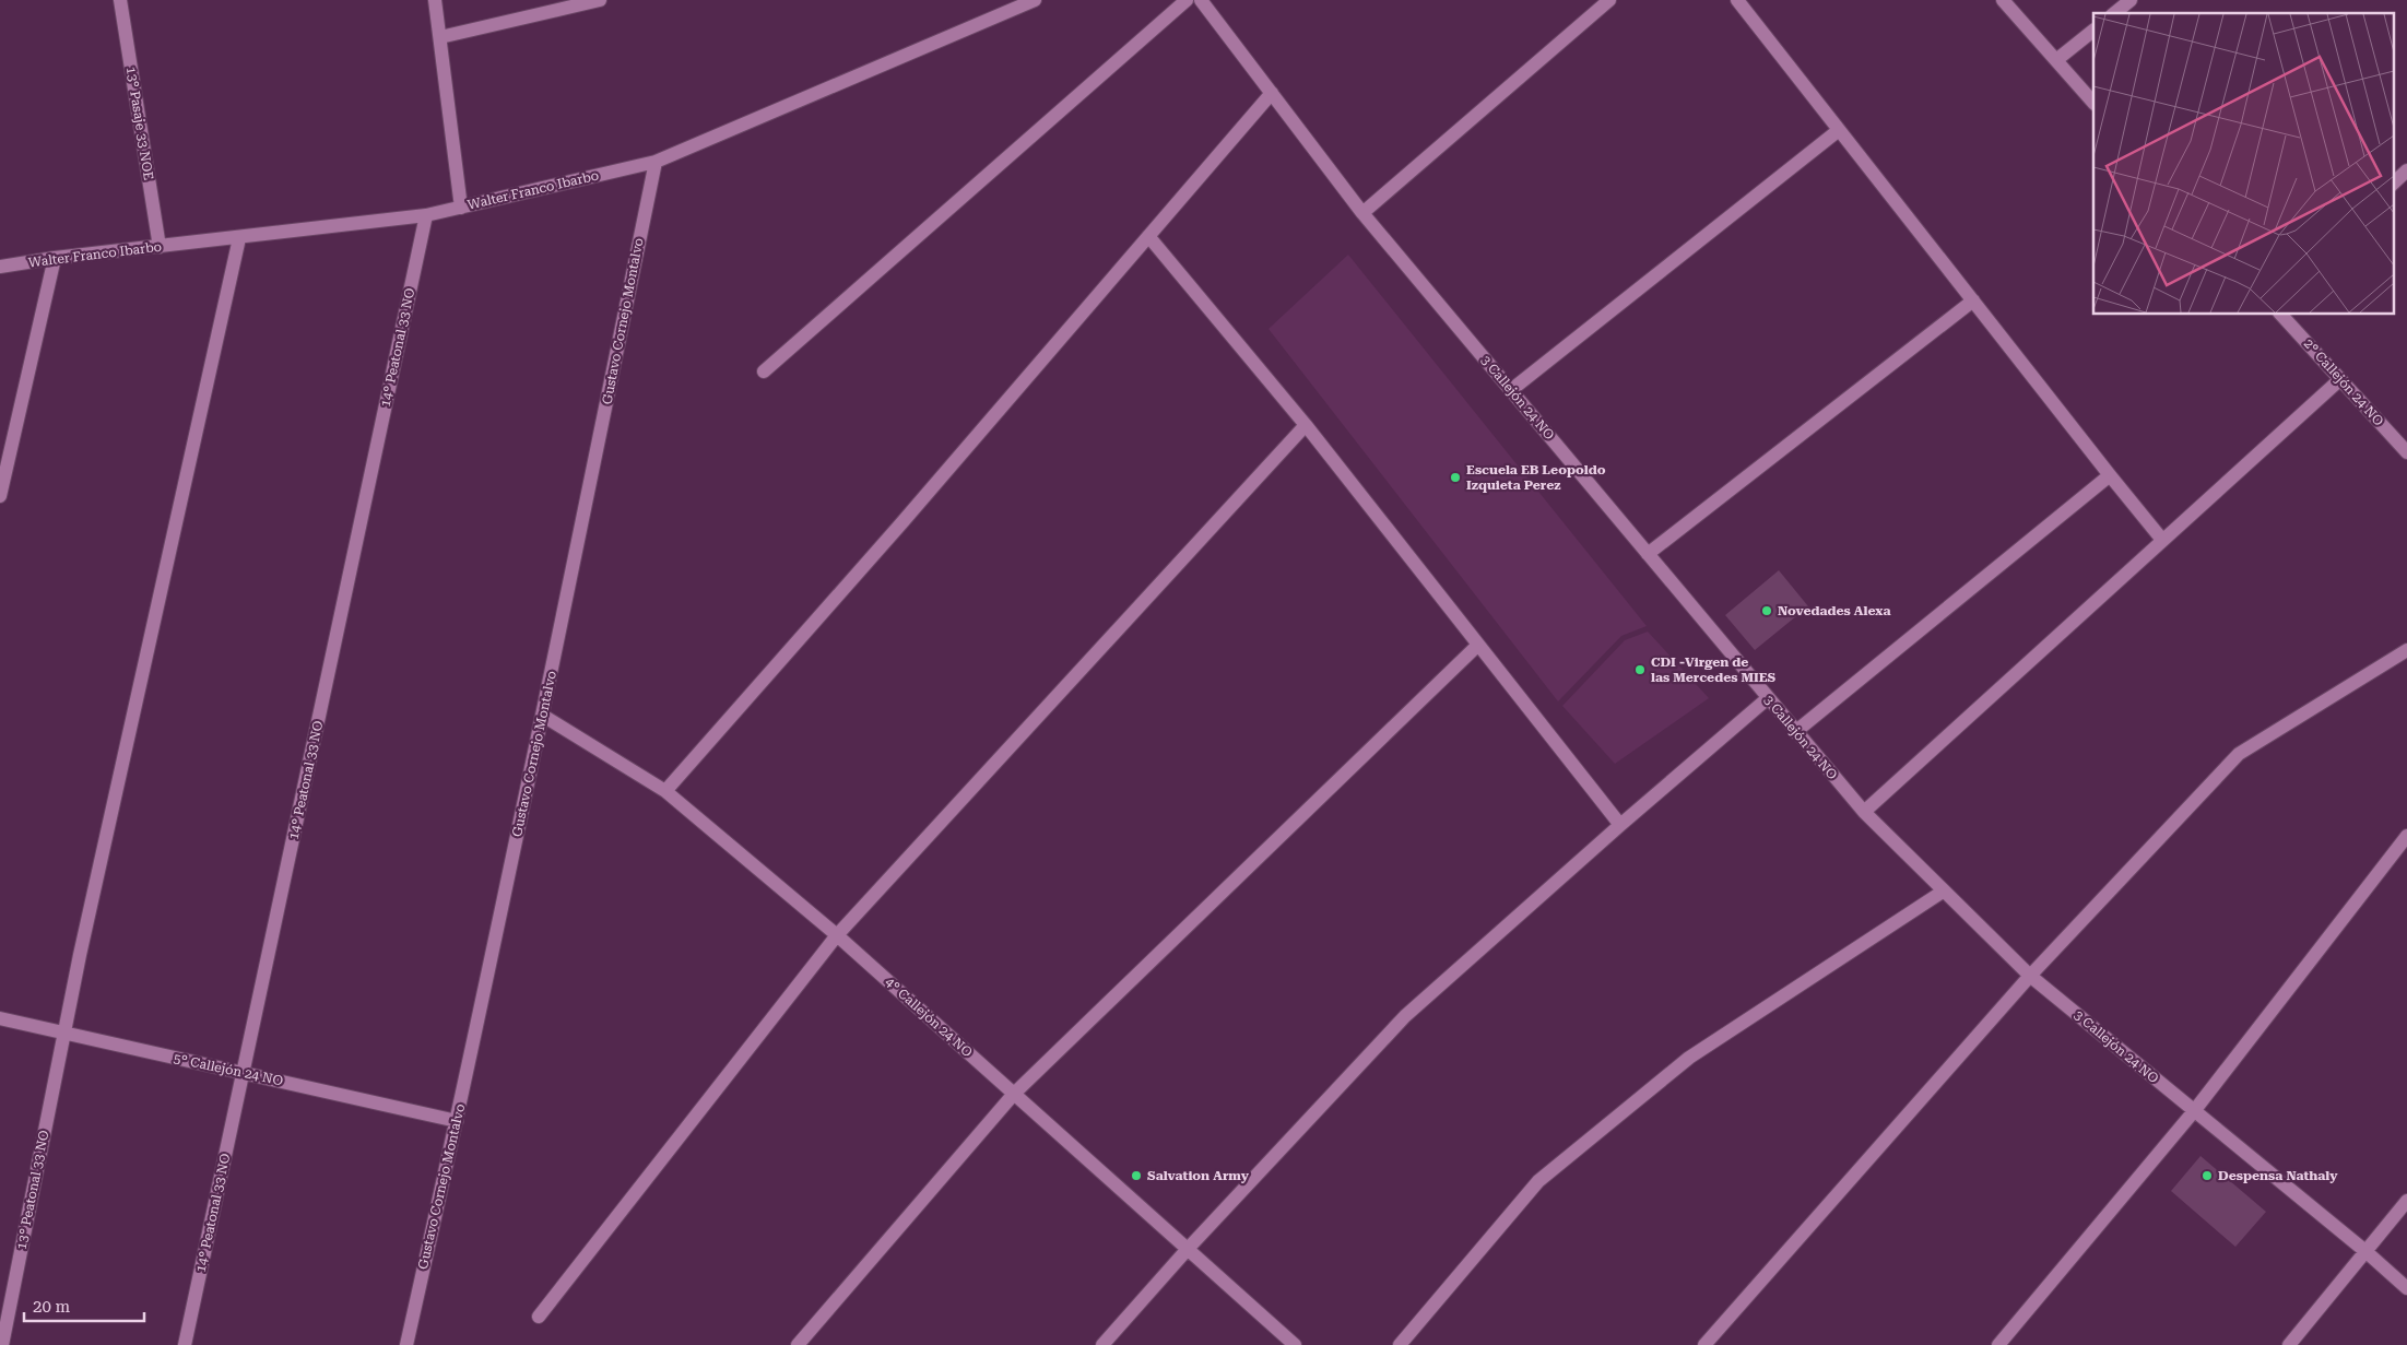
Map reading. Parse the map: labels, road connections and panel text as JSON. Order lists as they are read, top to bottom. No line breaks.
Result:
{"streets":{"street":["13° Pasaje 33 NOE","Walter Franco Ibarbo","Gustavo Cornejo Montalvo","14° Peatonal 33 NO","2° Callejón 24 NO","3 Callejón 24 NO","4° Callejón 24 NO","5° Callejón 24 NO","13° Peatonal 33 NO"]},"crossings":[["13° Pasaje 33 NOE","Walter Franco Ibarbo"],["Walter Franco Ibarbo","Gustavo Cornejo Montalvo"],["Walter Franco Ibarbo","14° Peatonal 33 NO"],["Walter Franco Ibarbo","13° Peatonal 33 NO"],["Gustavo Cornejo Montalvo","4° Callejón 24 NO"],["Gustavo Cornejo Montalvo","5° Callejón 24 NO"],["14° Peatonal 33 NO","5° Callejón 24 NO"],["5° Callejón 24 NO","13° Peatonal 33 NO"]],"places":["Escuela EB Leopoldo Izquieta Perez","Novedades Alexa","CDI -Virgen de las Mercedes MIES","Salvation Army","Despensa Nathaly"],"scale_bar":"20 m"}
